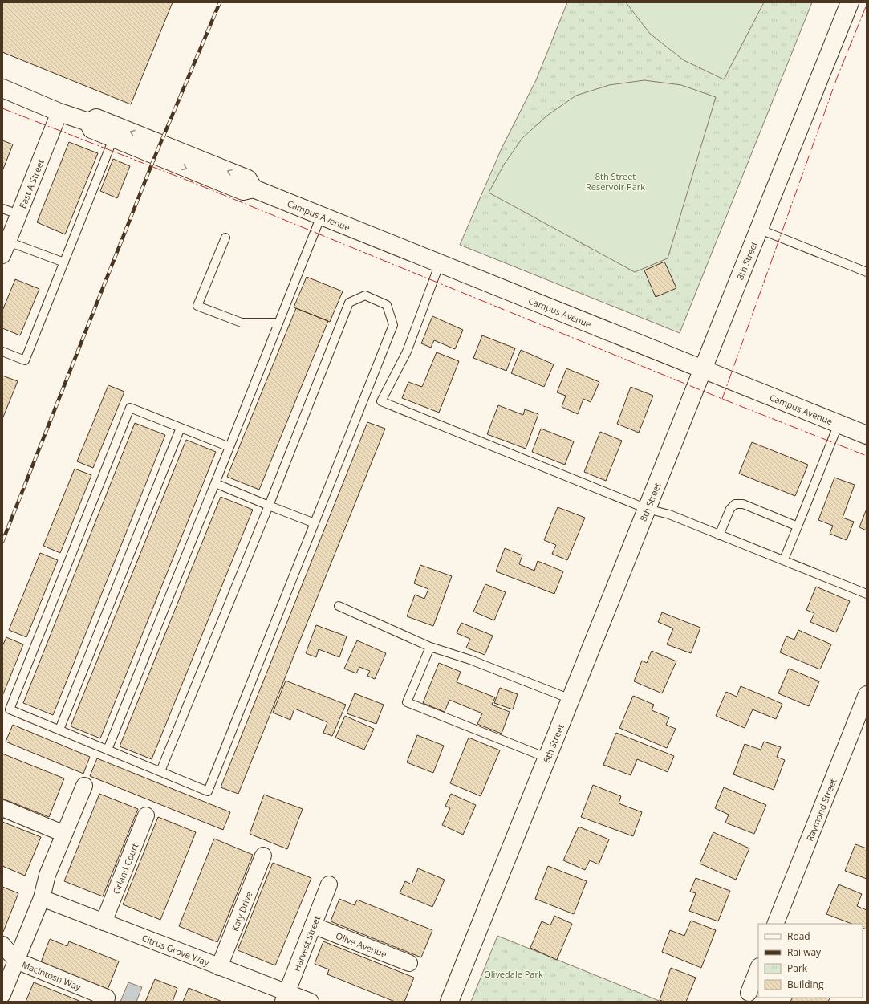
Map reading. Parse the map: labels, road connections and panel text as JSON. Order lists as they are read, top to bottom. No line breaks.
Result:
{"streets":{"street":["East A Street","Campus Avenue","8th Street","Raymond Street","Orland Court","Katy Drive","Harvest Street","Olive Avenue","Citrus Grove Way","Macintosh Way"]},"crossings":[["Campus Avenue","8th Street"],["Orland Court","Citrus Grove Way"],["Katy Drive","Citrus Grove Way"],["Harvest Street","Olive Avenue"],["Harvest Street","Citrus Grove Way"]],"parks":["8th Street Reservoir Park","Olivedale Park"],"legend":["Road","Railway","Park","Building"]}
